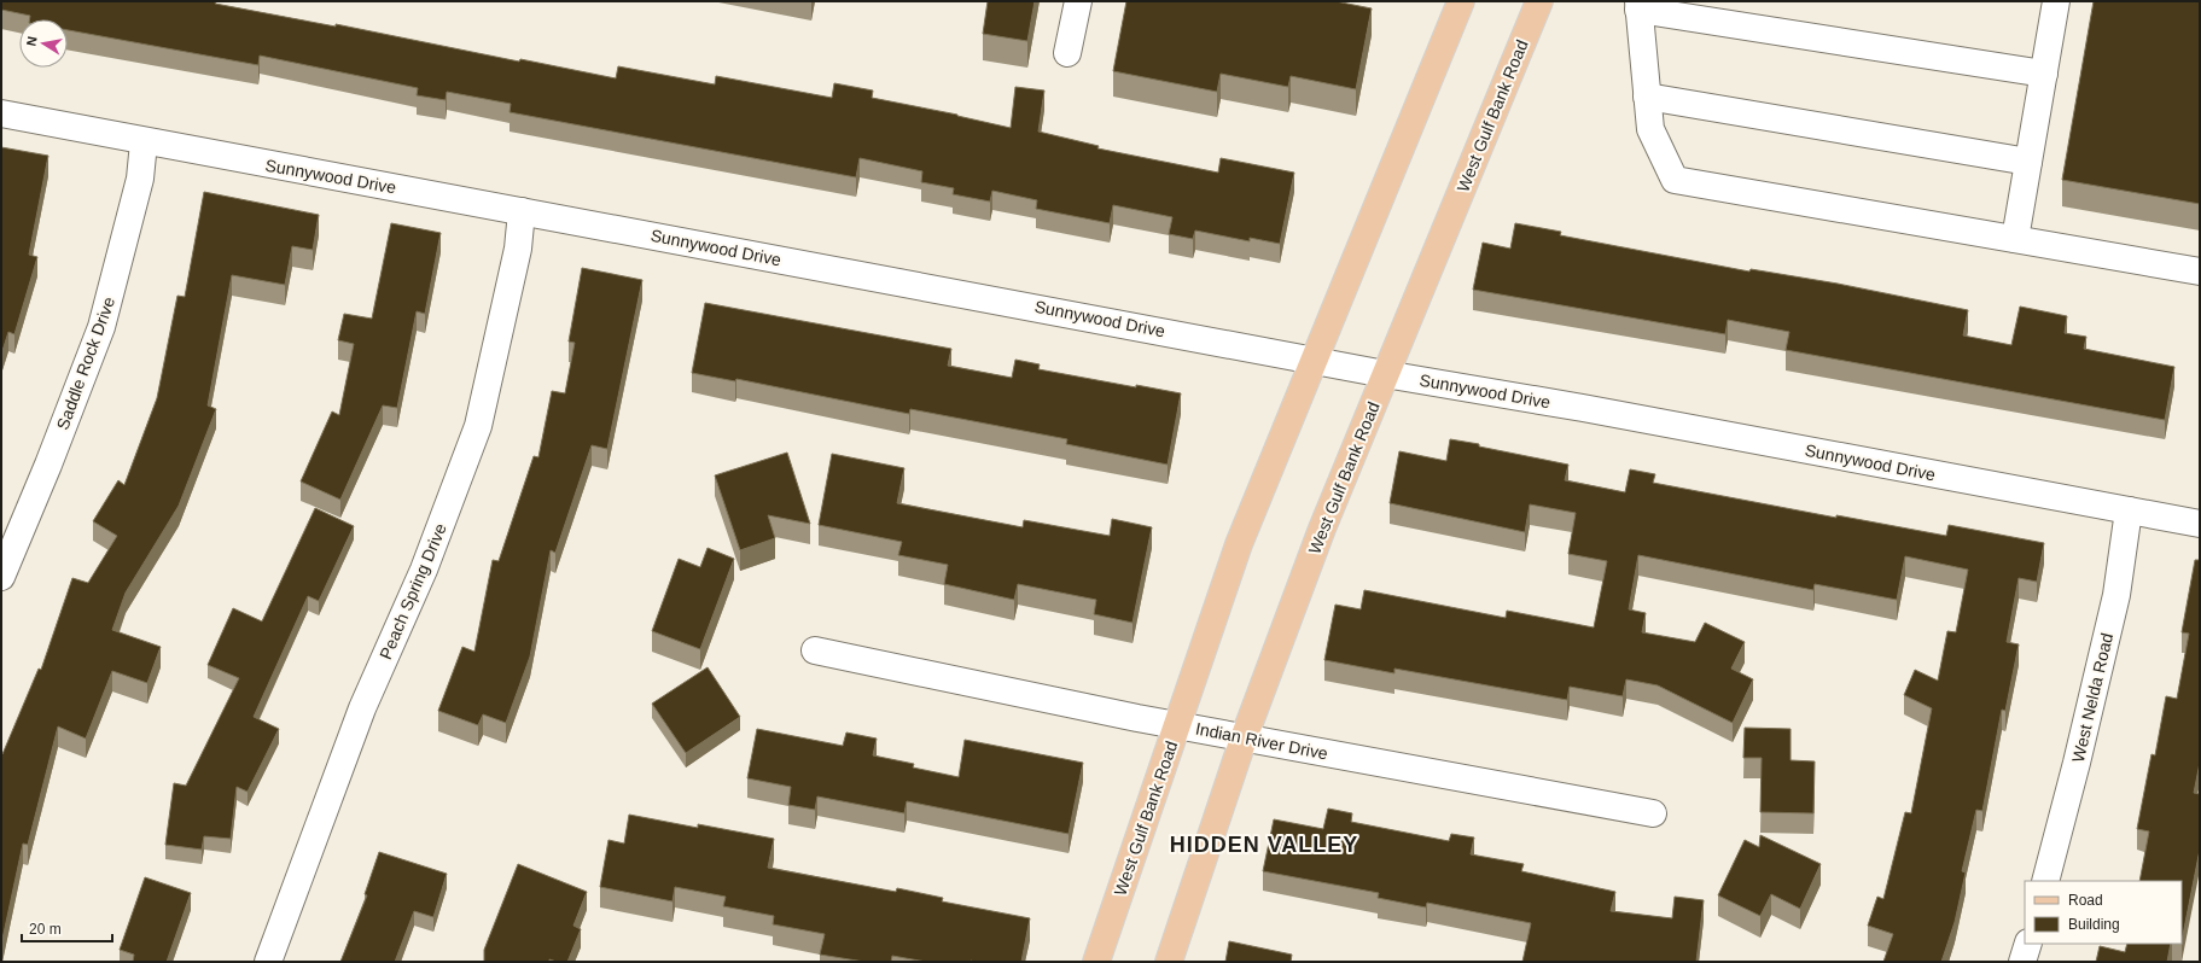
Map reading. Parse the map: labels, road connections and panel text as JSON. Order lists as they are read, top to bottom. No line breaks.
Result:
{"streets":{"main road":["West Gulf Bank Road"],"street":["Sunnywood Drive","Saddle Rock Drive","Peach Spring Drive","West Nelda Road","Indian River Drive"]},"crossings":[["West Gulf Bank Road","Sunnywood Drive"],["West Gulf Bank Road","Indian River Drive"],["Sunnywood Drive","Saddle Rock Drive"],["Sunnywood Drive","Peach Spring Drive"],["Sunnywood Drive","West Nelda Road"]],"districts":["HIDDEN VALLEY"],"legend":["Road","Building"],"scale_bar":"20 m","north":"left"}
